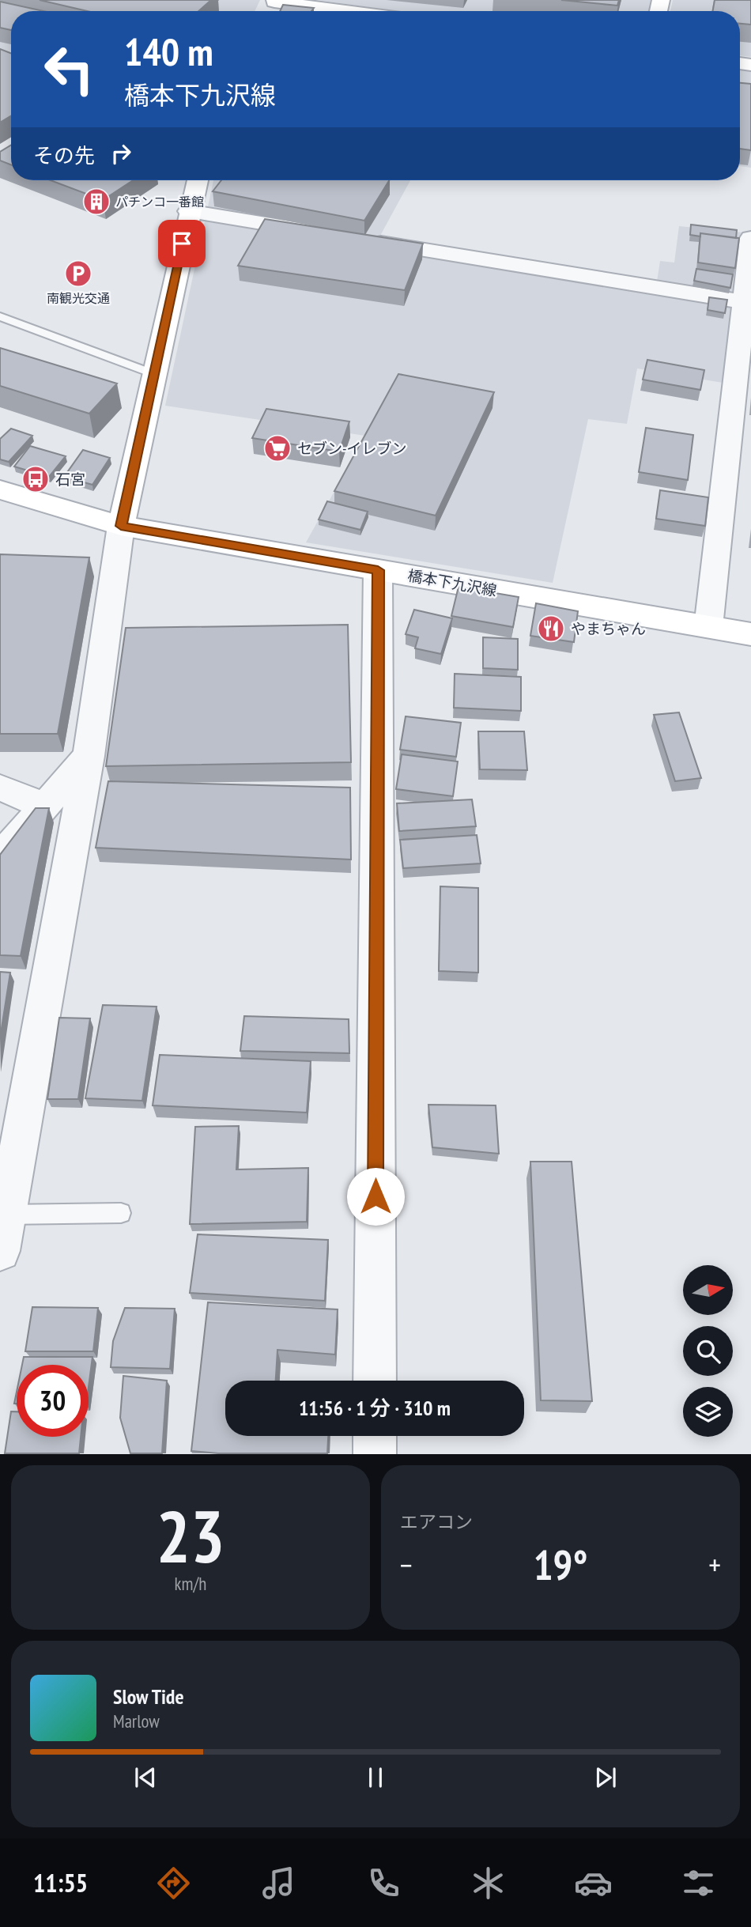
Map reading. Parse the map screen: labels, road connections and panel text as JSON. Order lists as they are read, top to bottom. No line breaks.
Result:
{"streets":{"street":["橋本下九沢線"]},"places":{"building":["パチンコ一番館"],"parking":["南観光交通"],"supermarket":["セブン-イレブン"],"bus stop":["石宮"],"restaurant":["やまちゃん"]},"north":"right","page":{"turn":["140 m","橋本下九沢線"],"then":"その先","limit":"30","trip":"11:56 · 1 分 · 310 m","tile":[["23","km/h"],"エアコン"],"heat":["−","19°","+"],"song":["Slow Tide","Marlow"],"tabs":"11:55"}}
